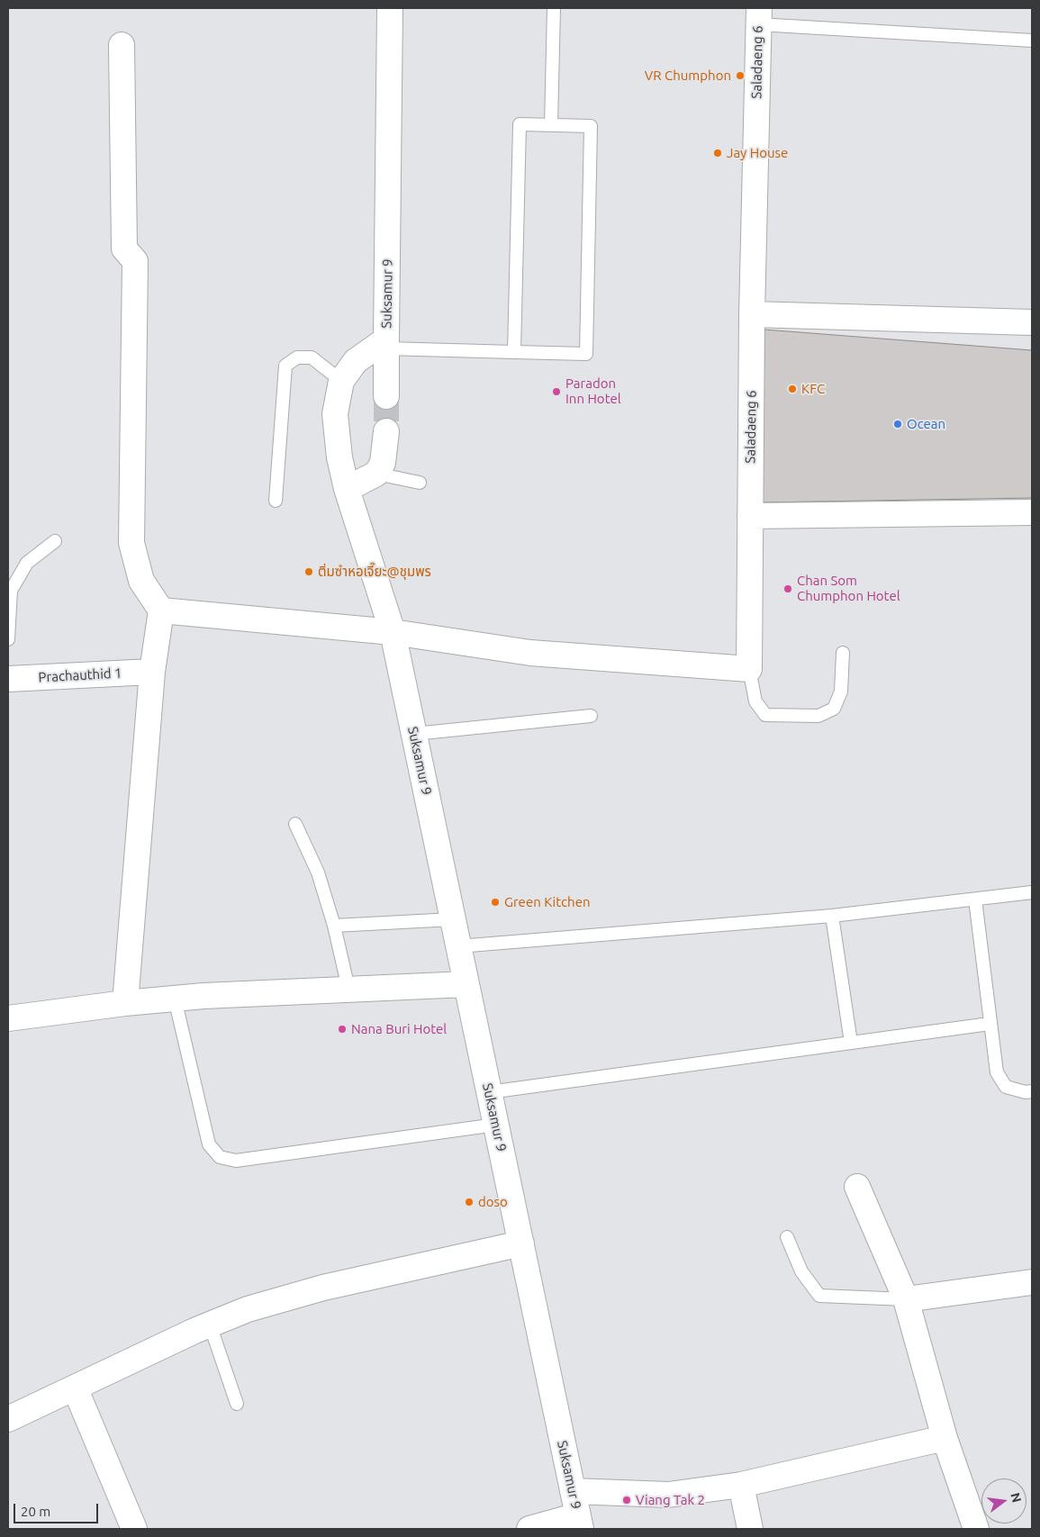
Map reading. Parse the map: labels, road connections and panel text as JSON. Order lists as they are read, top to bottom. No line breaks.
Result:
{"streets":{"street":["Saladaeng 6","Suksamur 9","Prachauthid 1"]},"places":["VR Chumphon","Jay House","KFC","Paradon Inn Hotel","Ocean","ติ่มซำหอเจี๊ยะ@ชุมพร","Chan Som Chumphon Hotel","Green Kitchen","Nana Buri Hotel","doso","Viang Tak 2"],"scale_bar":"20 m","north":"right"}
